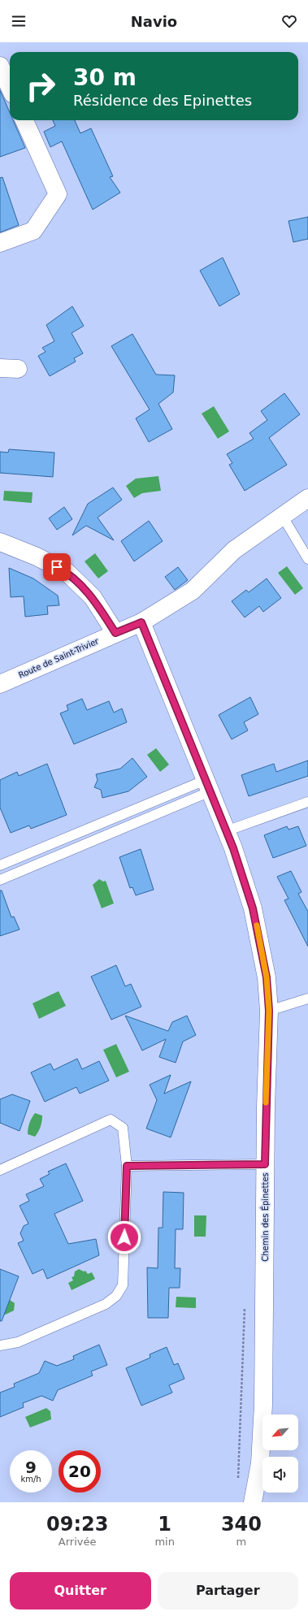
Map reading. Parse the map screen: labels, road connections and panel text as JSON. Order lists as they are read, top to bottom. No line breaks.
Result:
{"streets":{"street":["Route de Saint-Trivier","Chemin des Épinettes"]},"crossings":[["Route de Saint-Trivier","Chemin des Épinettes"]],"north":"bottom left","page":{"header":"Navio","turn":["30 m","Résidence des Epinettes"],"speed":"9 km/h","limit":"20","eta":["09:23","Arrivée","1","min","340","m"],"buttons":["Quitter","Partager"]}}
